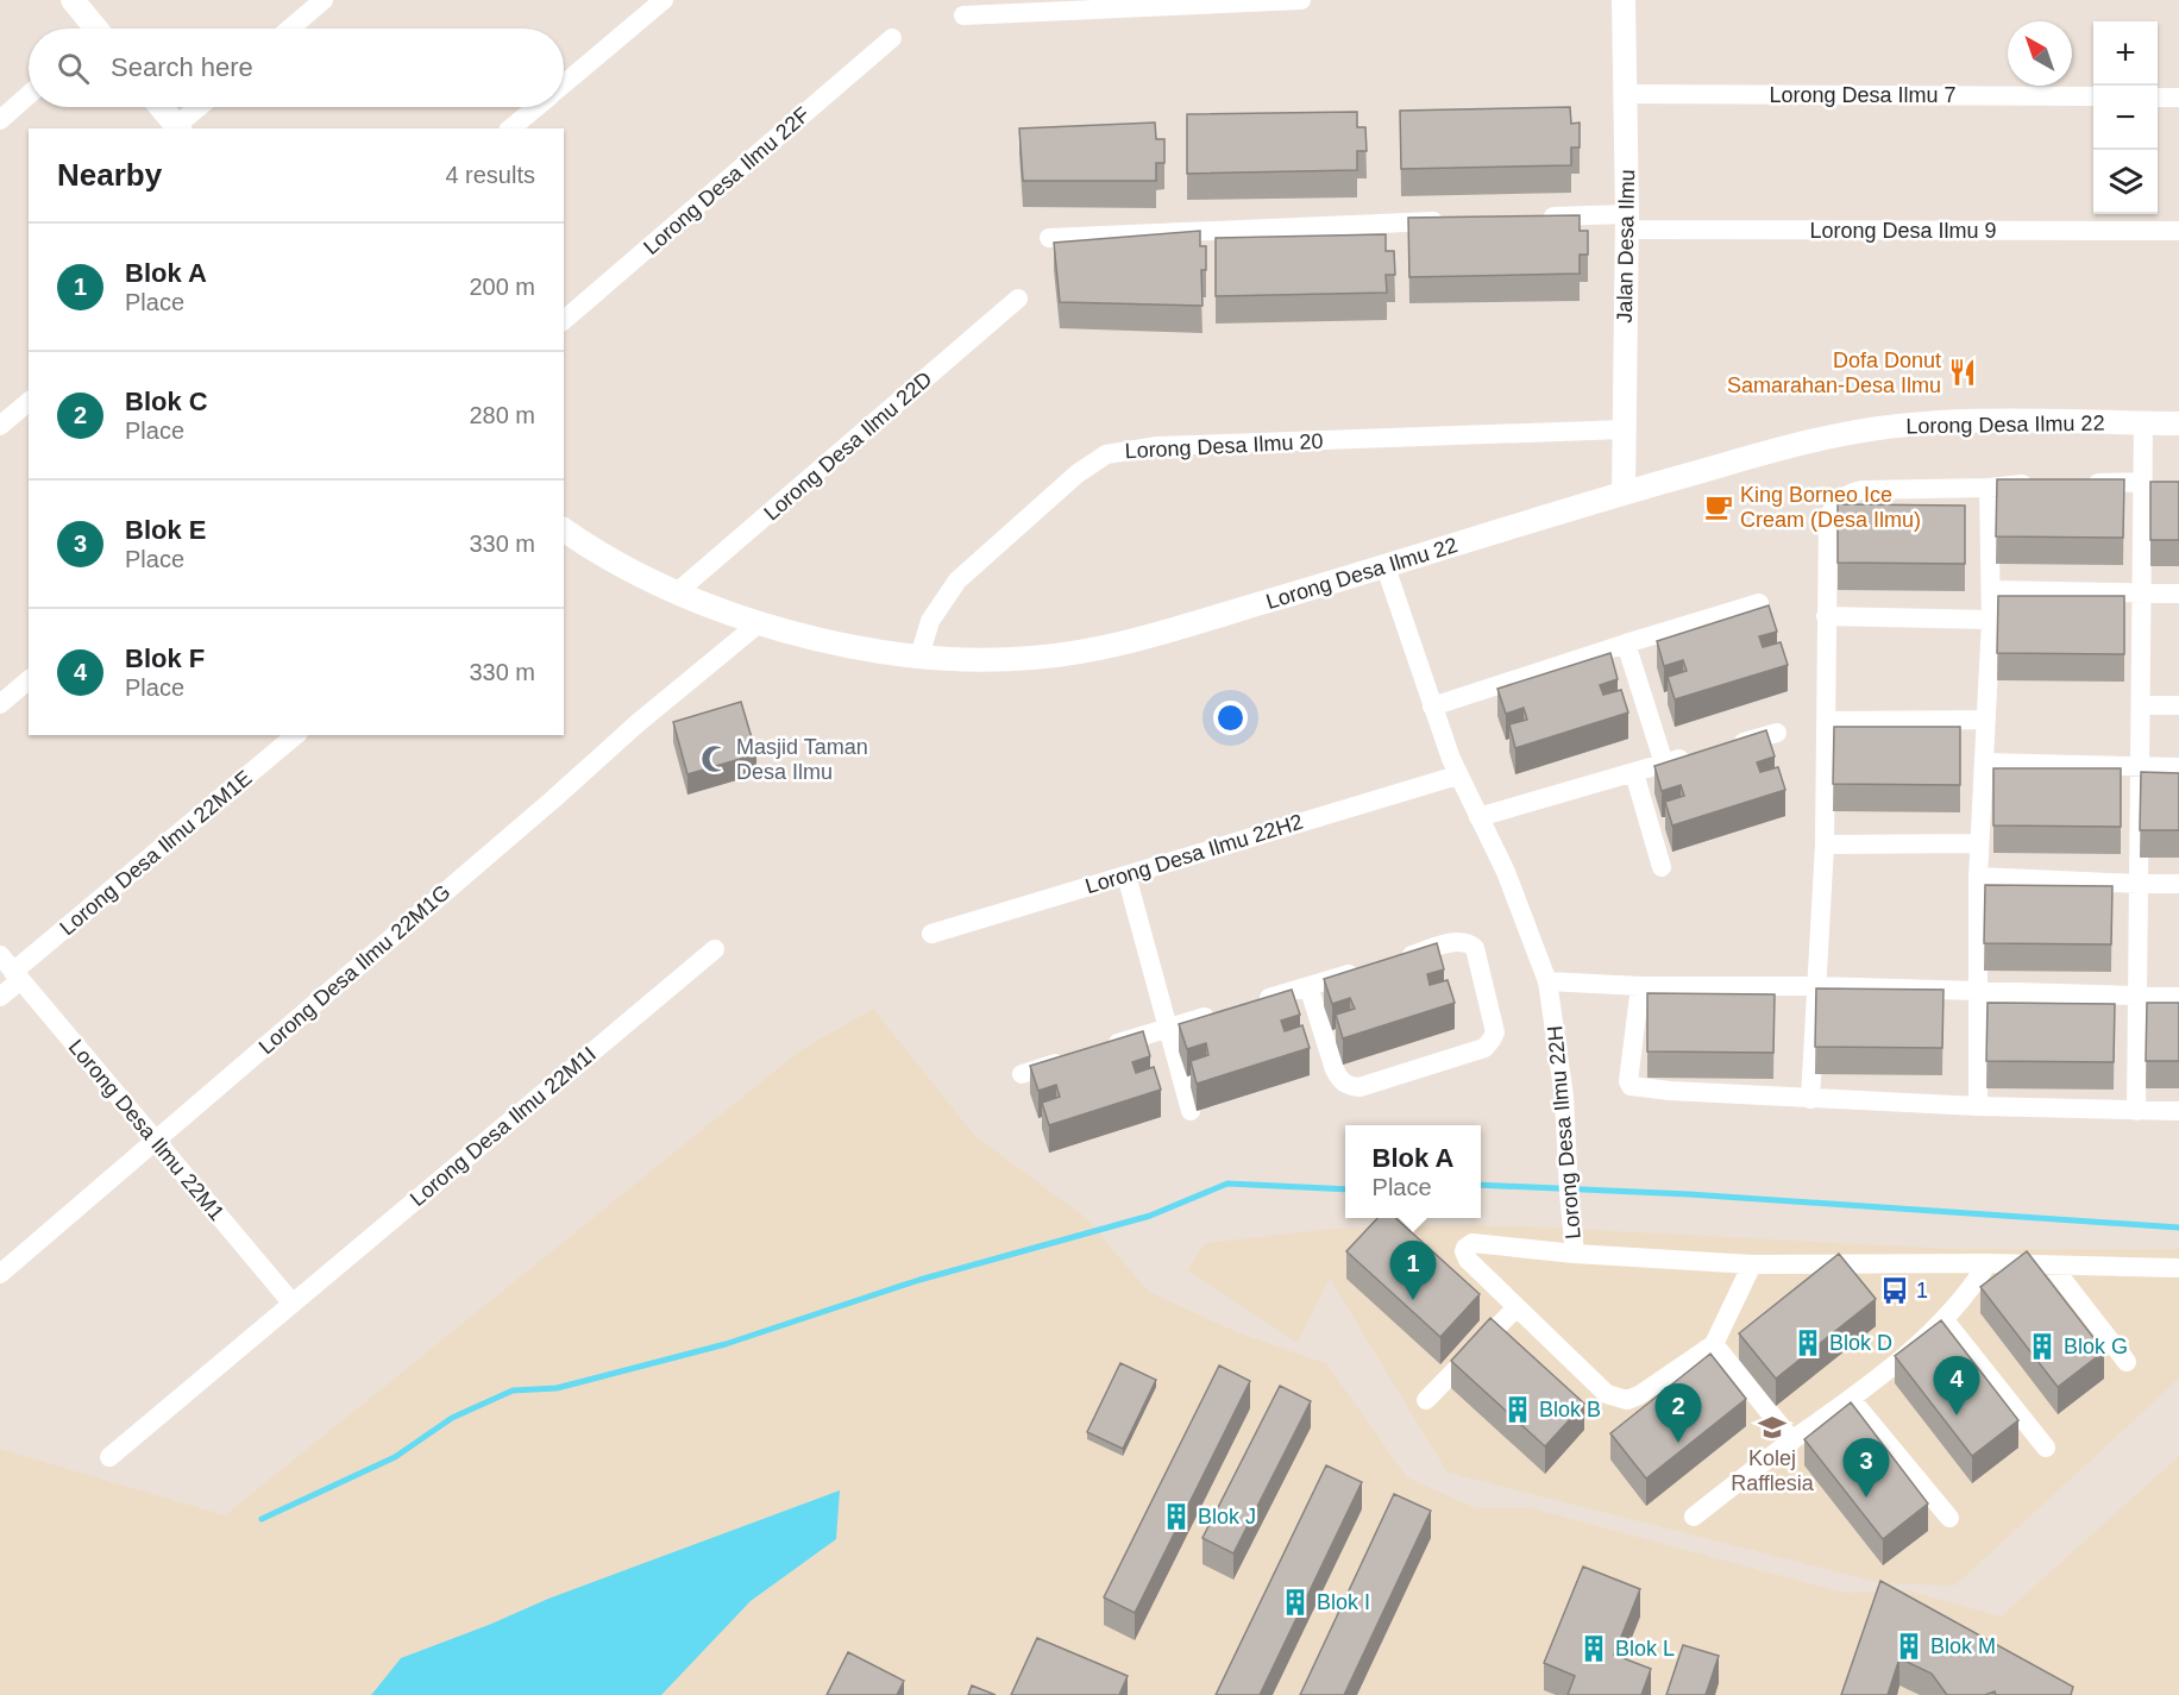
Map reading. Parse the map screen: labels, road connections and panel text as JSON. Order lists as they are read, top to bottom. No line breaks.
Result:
{"streets":{"street":["Lorong Desa Ilmu 7","Lorong Desa Ilmu 22F","Lorong Desa Ilmu 9","Jalan Desa Ilmu","Lorong Desa Ilmu 22","Lorong Desa Ilmu 22D","Lorong Desa Ilmu 20","Lorong Desa Ilmu 22M1E","Lorong Desa Ilmu 22H2","Lorong Desa Ilmu 22M1G","Lorong Desa Ilmu 22M1I","Lorong Desa Ilmu 22M1","Lorong Desa Ilmu 22H"]},"crossings":[["Lorong Desa Ilmu 7","Jalan Desa Ilmu"],["Lorong Desa Ilmu 9","Jalan Desa Ilmu"],["Jalan Desa Ilmu","Lorong Desa Ilmu 22"],["Jalan Desa Ilmu","Lorong Desa Ilmu 20"],["Lorong Desa Ilmu 22","Lorong Desa Ilmu 22D"],["Lorong Desa Ilmu 22","Lorong Desa Ilmu 20"],["Lorong Desa Ilmu 22","Lorong Desa Ilmu 22M1G"],["Lorong Desa Ilmu 22","Lorong Desa Ilmu 22H"],["Lorong Desa Ilmu 22M1E","Lorong Desa Ilmu 22M1"],["Lorong Desa Ilmu 22H2","Lorong Desa Ilmu 22H"],["Lorong Desa Ilmu 22M1G","Lorong Desa Ilmu 22M1"],["Lorong Desa Ilmu 22M1I","Lorong Desa Ilmu 22M1"]],"places":{"restaurant":["Dofa Donut Samarahan-Desa Ilmu"],"cafe":["King Borneo Ice Cream (Desa Ilmu)"],"mosque":["Masjid Taman Desa Ilmu"],"bus stop":["1"],"building":["Blok D","Blok G","Blok B","Blok J","Blok I","Blok M","Blok L"],"school or university":["Kolej Rafflesia"]},"north":"top left","page":{"map_buttons":["+","−"],"search":"Search here","heading":["Nearby","4 results"],"list":[{"mark":"1","name":"Blok A","note":"Place","value":"200 m"},{"mark":"2","name":"Blok C","note":"Place","value":"280 m"},{"mark":"3","name":"Blok E","note":"Place","value":"330 m"},{"mark":"4","name":"Blok F","note":"Place","value":"330 m"}],"popup":["Blok A","Place"],"pins":["1","4","2","3"]}}
